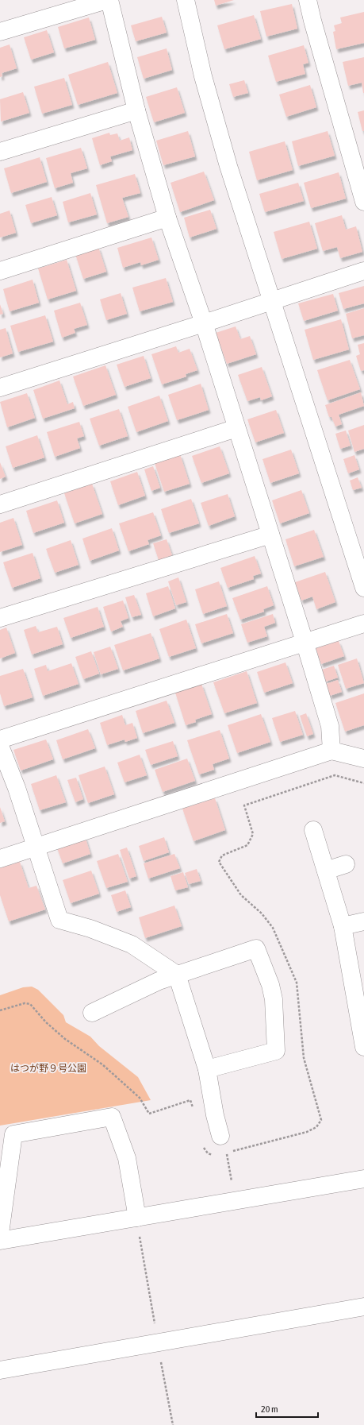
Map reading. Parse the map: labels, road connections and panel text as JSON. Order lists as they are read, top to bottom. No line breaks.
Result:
{"parks":["はつが野９号公園"],"scale_bar":"20 m"}
